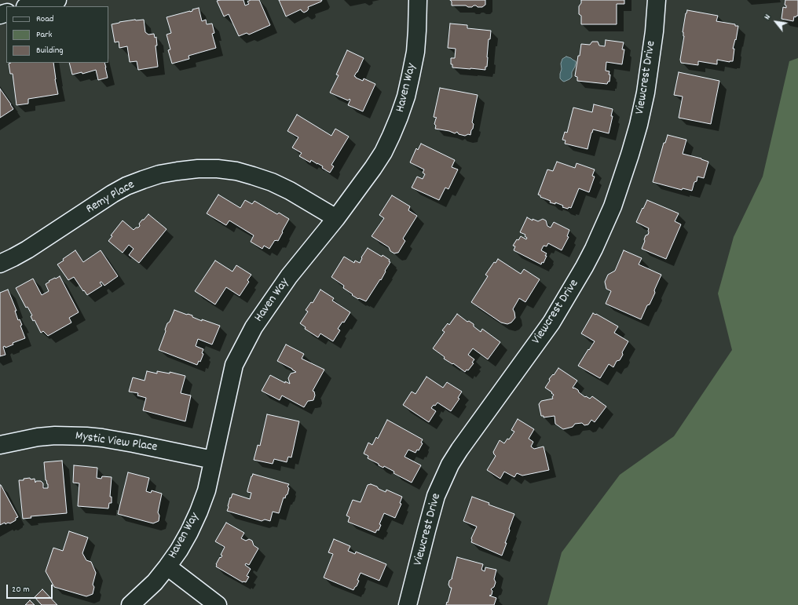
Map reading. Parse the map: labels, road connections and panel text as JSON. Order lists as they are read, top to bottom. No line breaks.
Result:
{"streets":{"street":["Viewcrest Drive","Haven Way","Remy Place","Mystic View Place"]},"crossings":[["Haven Way","Remy Place"],["Haven Way","Mystic View Place"]],"legend":["Road","Park","Building"],"scale_bar":"20 m","north":"top left"}
